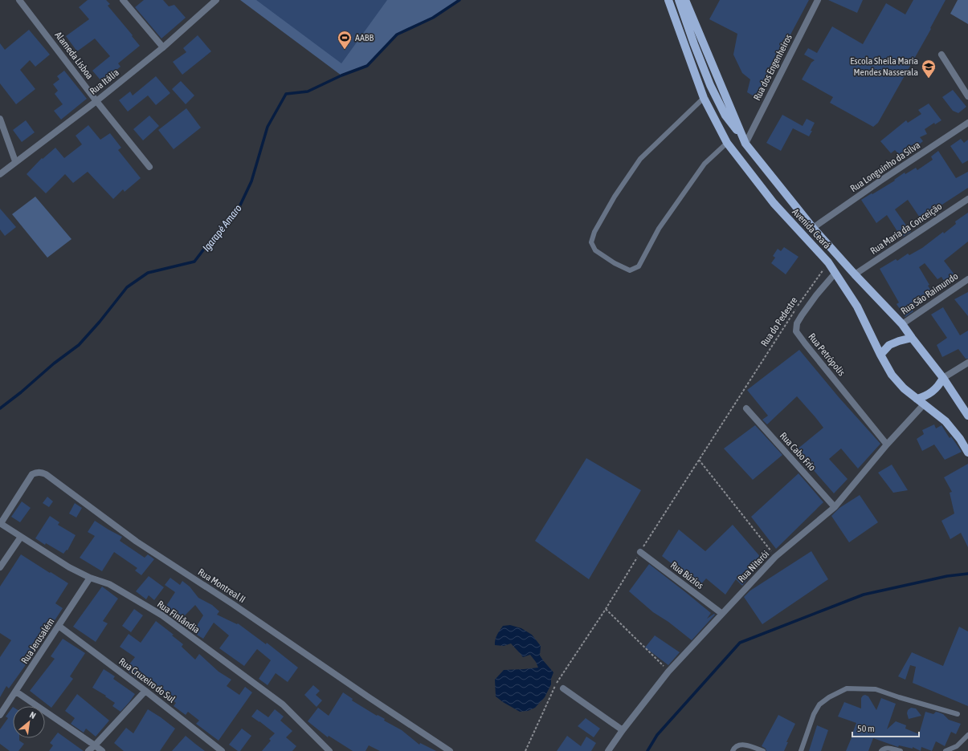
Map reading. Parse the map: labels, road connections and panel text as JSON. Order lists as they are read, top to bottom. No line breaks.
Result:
{"streets":{"main road":["Avenida Ceará"],"street":["Alameda Lisboa","Rua dos Engenheiros","Rua Itália","Rua Longuinho da Silva","Rua Maria da Conceição","Rua São Raimundo","Rua Petrópolis","Rua Cabo Frio","Rua Niterói","Rua Búzios","Rua Montreal II","Rua Finlândia","Rua Jerusalém","Rua Cruzeiro do Sul"],"path":["Rua do Pedestre"]},"crossings":[["Alameda Lisboa","Rua Itália"],["Rua dos Engenheiros","Avenida Ceará"],["Rua Longuinho da Silva","Avenida Ceará"],["Avenida Ceará","Rua Maria da Conceição"],["Avenida Ceará","Rua São Raimundo"],["Avenida Ceará","Rua do Pedestre"],["Avenida Ceará","Rua Petrópolis"],["Avenida Ceará","Rua Niterói"],["Rua do Pedestre","Rua Búzios"],["Rua Petrópolis","Rua Niterói"],["Rua Cabo Frio","Rua Niterói"],["Rua Niterói","Rua Búzios"],["Rua Montreal II","Rua Finlândia"],["Rua Finlândia","Rua Jerusalém"],["Rua Jerusalém","Rua Cruzeiro do Sul"]],"water":["Igarapé Amaro"],"places":{"sports":["AABB"],"school or university":["Escola Sheila Maria Mendes Nasserala"]},"scale_bar":"50 m","north":"top right"}
